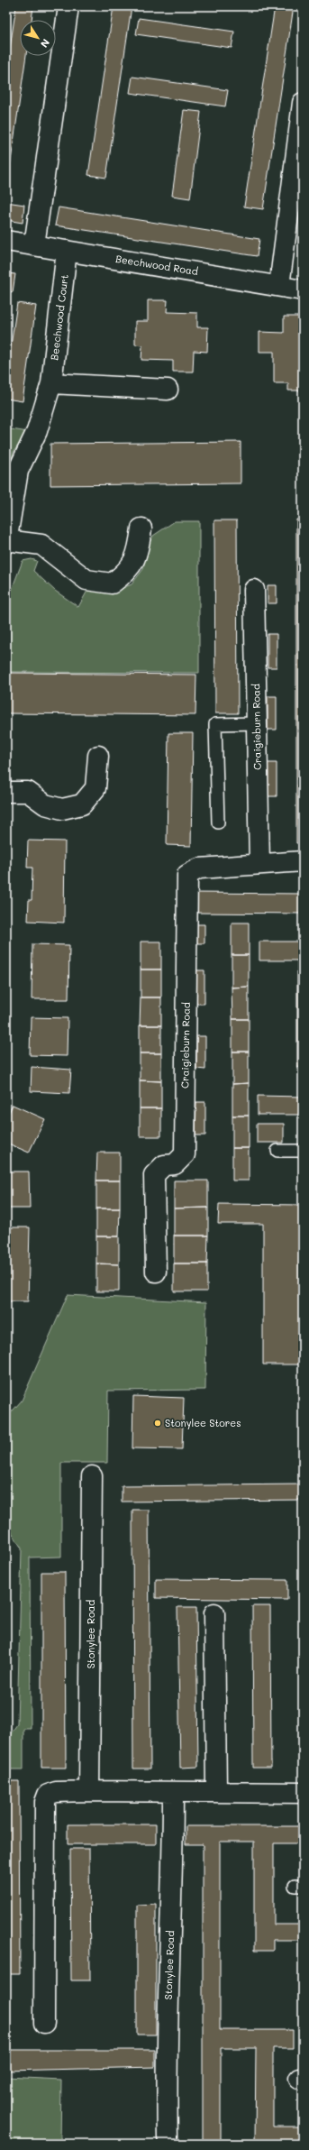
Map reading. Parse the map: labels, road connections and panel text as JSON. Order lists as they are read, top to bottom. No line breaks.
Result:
{"streets":{"street":["Beechwood Road","Beechwood Court","Craigieburn Road","Stonylee Road"]},"crossings":[["Beechwood Road","Beechwood Court"]],"places":["Stonylee Stores"],"north":"bottom right"}
